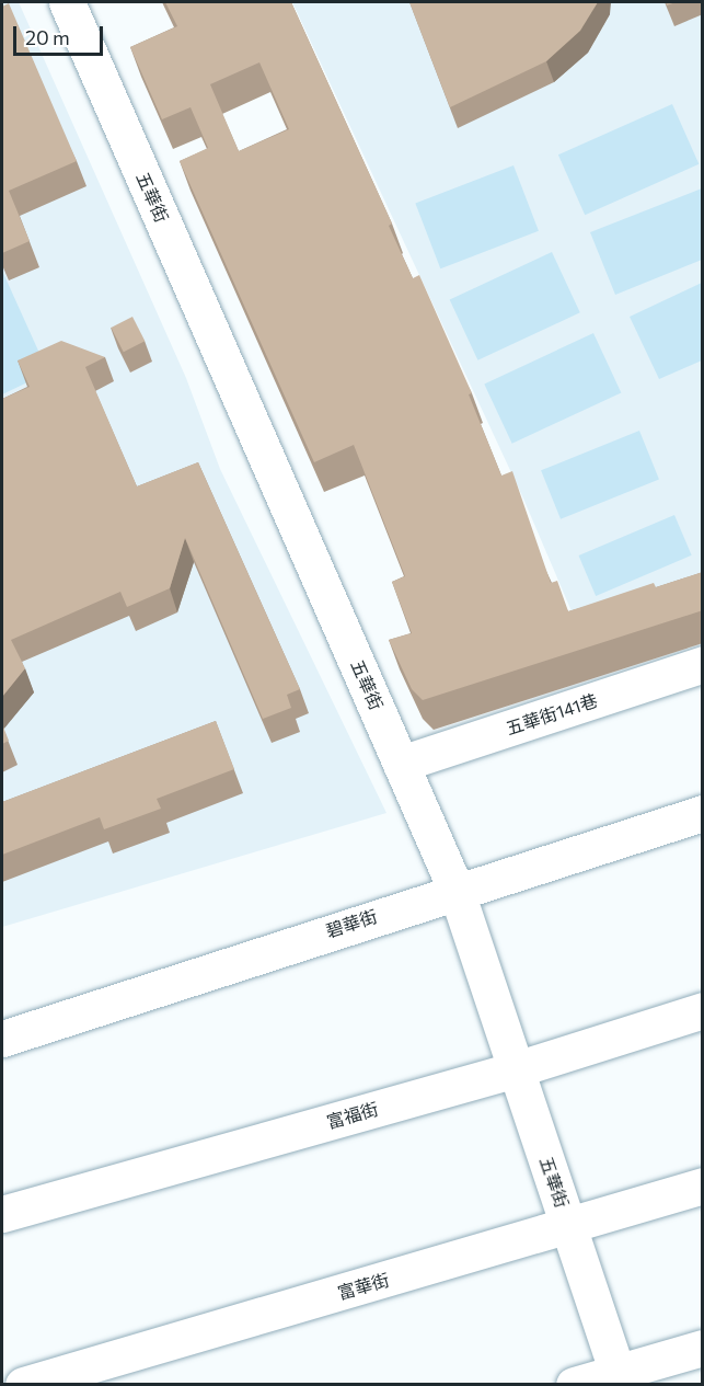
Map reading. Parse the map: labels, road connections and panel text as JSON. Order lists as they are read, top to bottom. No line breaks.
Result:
{"streets":{"street":["五華街","五華街141巷","碧華街","富福街","富華街"]},"crossings":[["五華街","五華街141巷"],["五華街","碧華街"],["五華街","富福街"],["五華街","富華街"]],"scale_bar":"20 m"}
